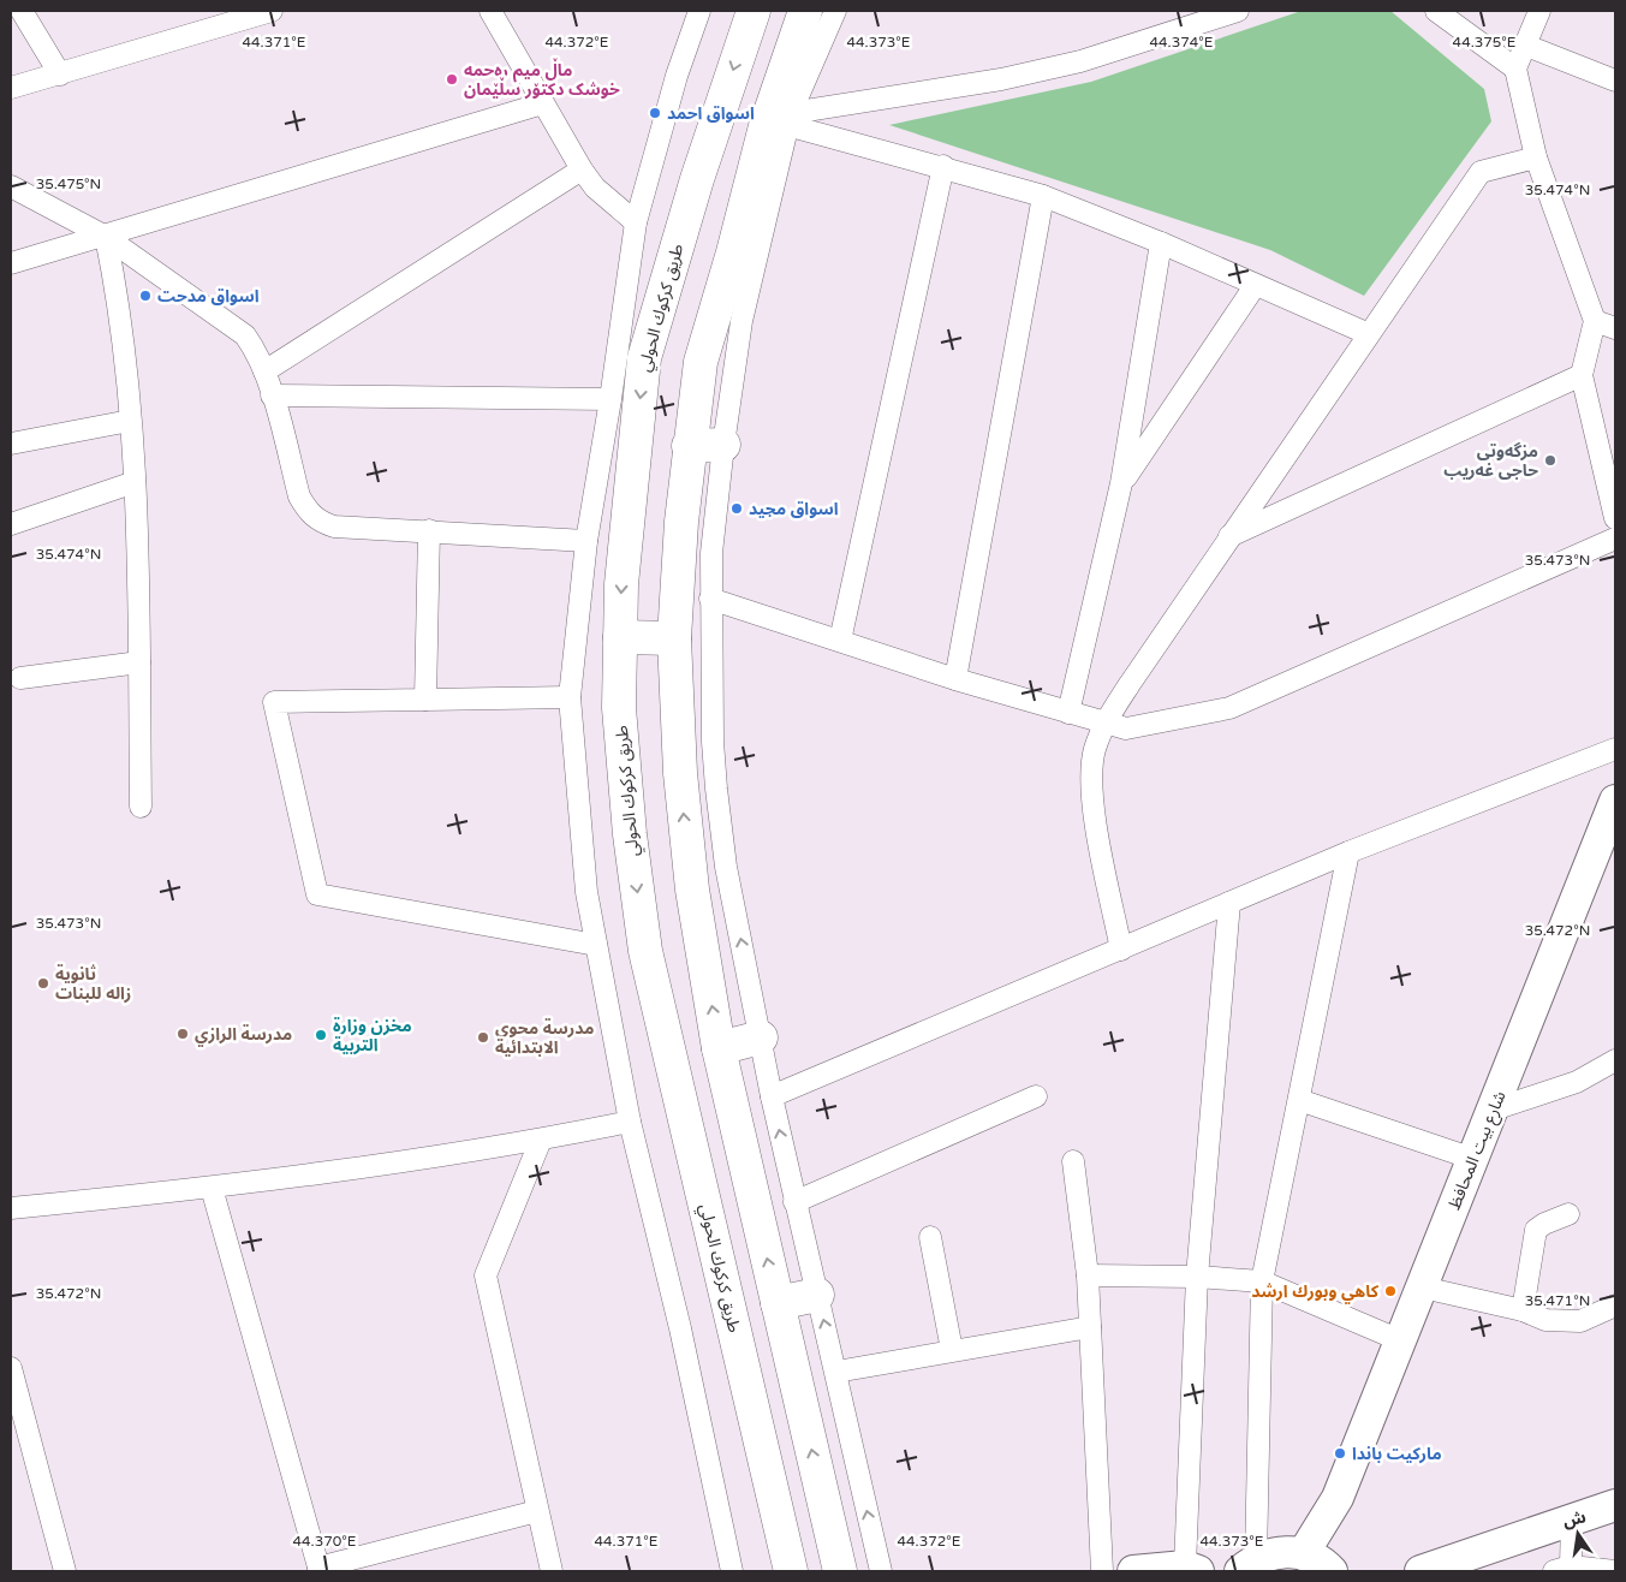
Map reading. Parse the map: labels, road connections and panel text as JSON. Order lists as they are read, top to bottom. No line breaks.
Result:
{"streets":{"highway":["طريق كركوك الحولي"],"main road":["شارع بيت المحافظ"]},"places":["ماڵ میم رەحمە خوشک دکتۆر سڵێمان","اسواق احمد","اسواق مدحت","مزگەوتی حاجی غەریب","اسواق مجيد","ثانوية زاله للبنات","مدرسة الرازي","مخزن وزارة التربية","مدرسة محوي الابتدائية","كاهي وبورك ارشد","ماركيت باندا"],"north":"top","coordinates":["44.371°E","44.372°E","44.373°E","44.374°E","44.375°E","35.475°N","35.474°N","35.473°N","35.472°N","35.471°N","44.370°E"]}
